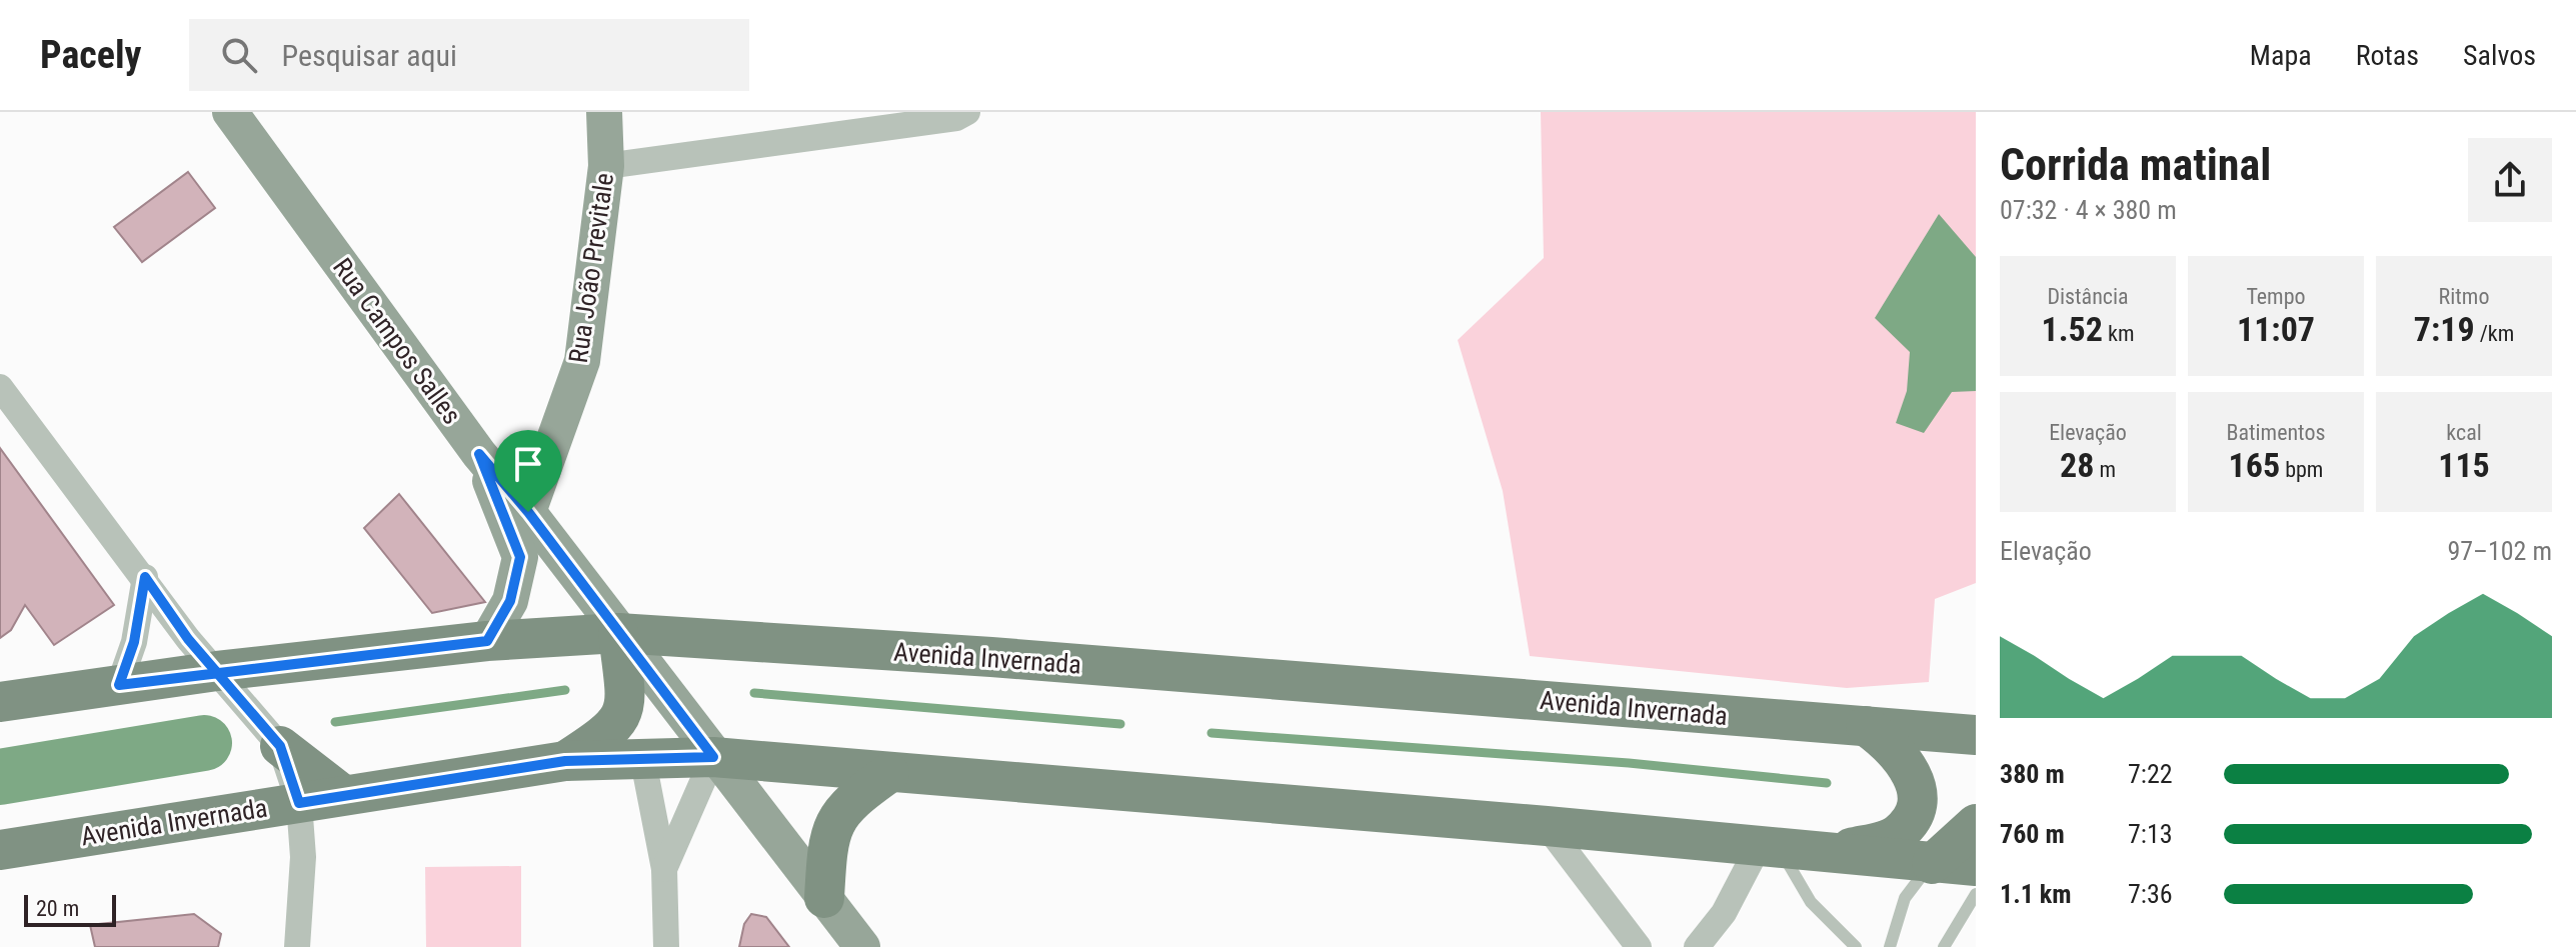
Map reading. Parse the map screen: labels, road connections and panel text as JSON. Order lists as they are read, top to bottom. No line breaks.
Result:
{"streets":{"main road":["Rua João Previtale","Rua Campos Salles","Avenida Invernada"]},"crossings":[["Rua João Previtale","Rua Campos Salles"],["Rua Campos Salles","Avenida Invernada"]],"scale_bar":"20 m","page":{"header":"Pacely","search":"Pesquisar aqui","nav":["Mapa","Rotas","Salvos"],"heading":["Corrida matinal","07:32 · 4 × 380 m"],"stats":[["Distância","1.52 km"],["Tempo","11:07"],["Ritmo","7:19 /km"],["Elevação","28 m"],["Batimentos","165 bpm"],["kcal","115"]],"chart":["Elevação","97–102 m"],"list":[{"name":"380 m","note":"7:22"},{"name":"760 m","note":"7:13"},{"name":"1.1 km","note":"7:36"}],"scale":"20 m"}}
